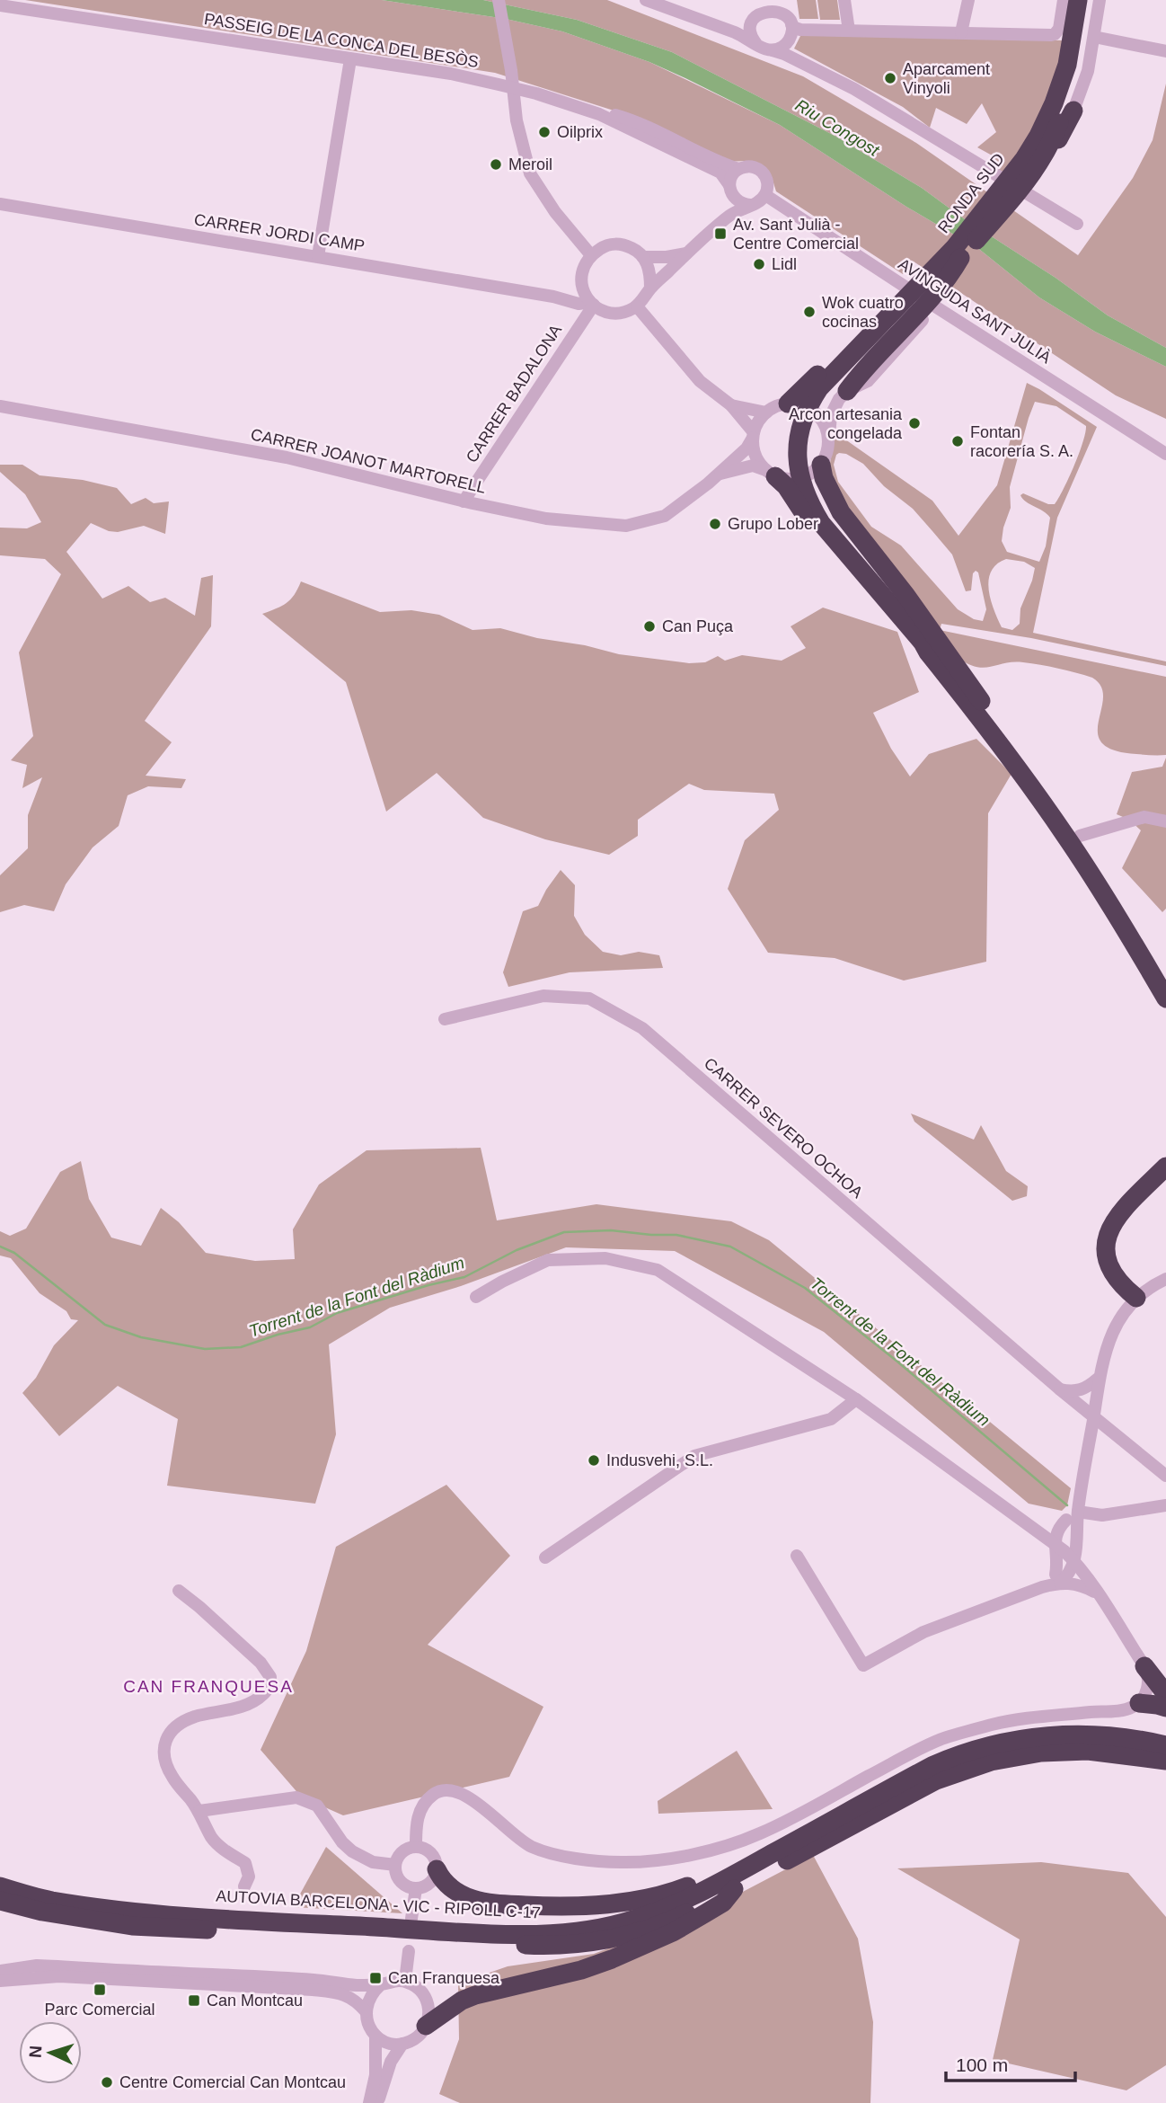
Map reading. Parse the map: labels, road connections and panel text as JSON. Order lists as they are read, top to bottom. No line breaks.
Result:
{"streets":{"highway":["RONDA SUD","AUTOVIA BARCELONA - VIC - RIPOLL C-17"],"street":["PASSEIG DE LA CONCA DEL BESÒS","CARRER JORDI CAMP","AVINGUDA SANT JULIÀ","CARRER BADALONA","CARRER JOANOT MARTORELL","CARRER SEVERO OCHOA"]},"crossings":[["PASSEIG DE LA CONCA DEL BESÒS","AVINGUDA SANT JULIÀ"],["CARRER JORDI CAMP","CARRER BADALONA"],["CARRER BADALONA","CARRER JOANOT MARTORELL"]],"districts":["CAN FRANQUESA"],"water":["Riu Congost","Torrent de la Font del Ràdium"],"places":{"other":["Aparcament Vinyoli","Oilprix","Meroil","Lidl","Wok cuatro cocinas","Arcon artesania congelada","Fontan racorería S. A.","Grupo Lober","Can Puça","Indusvehi, S.L.","Centre Comercial Can Montcau"],"transit":["Av. Sant Julià - Centre Comercial","Can Franquesa","Parc Comercial","Can Montcau"]},"scale_bar":"100 m","north":"left"}
